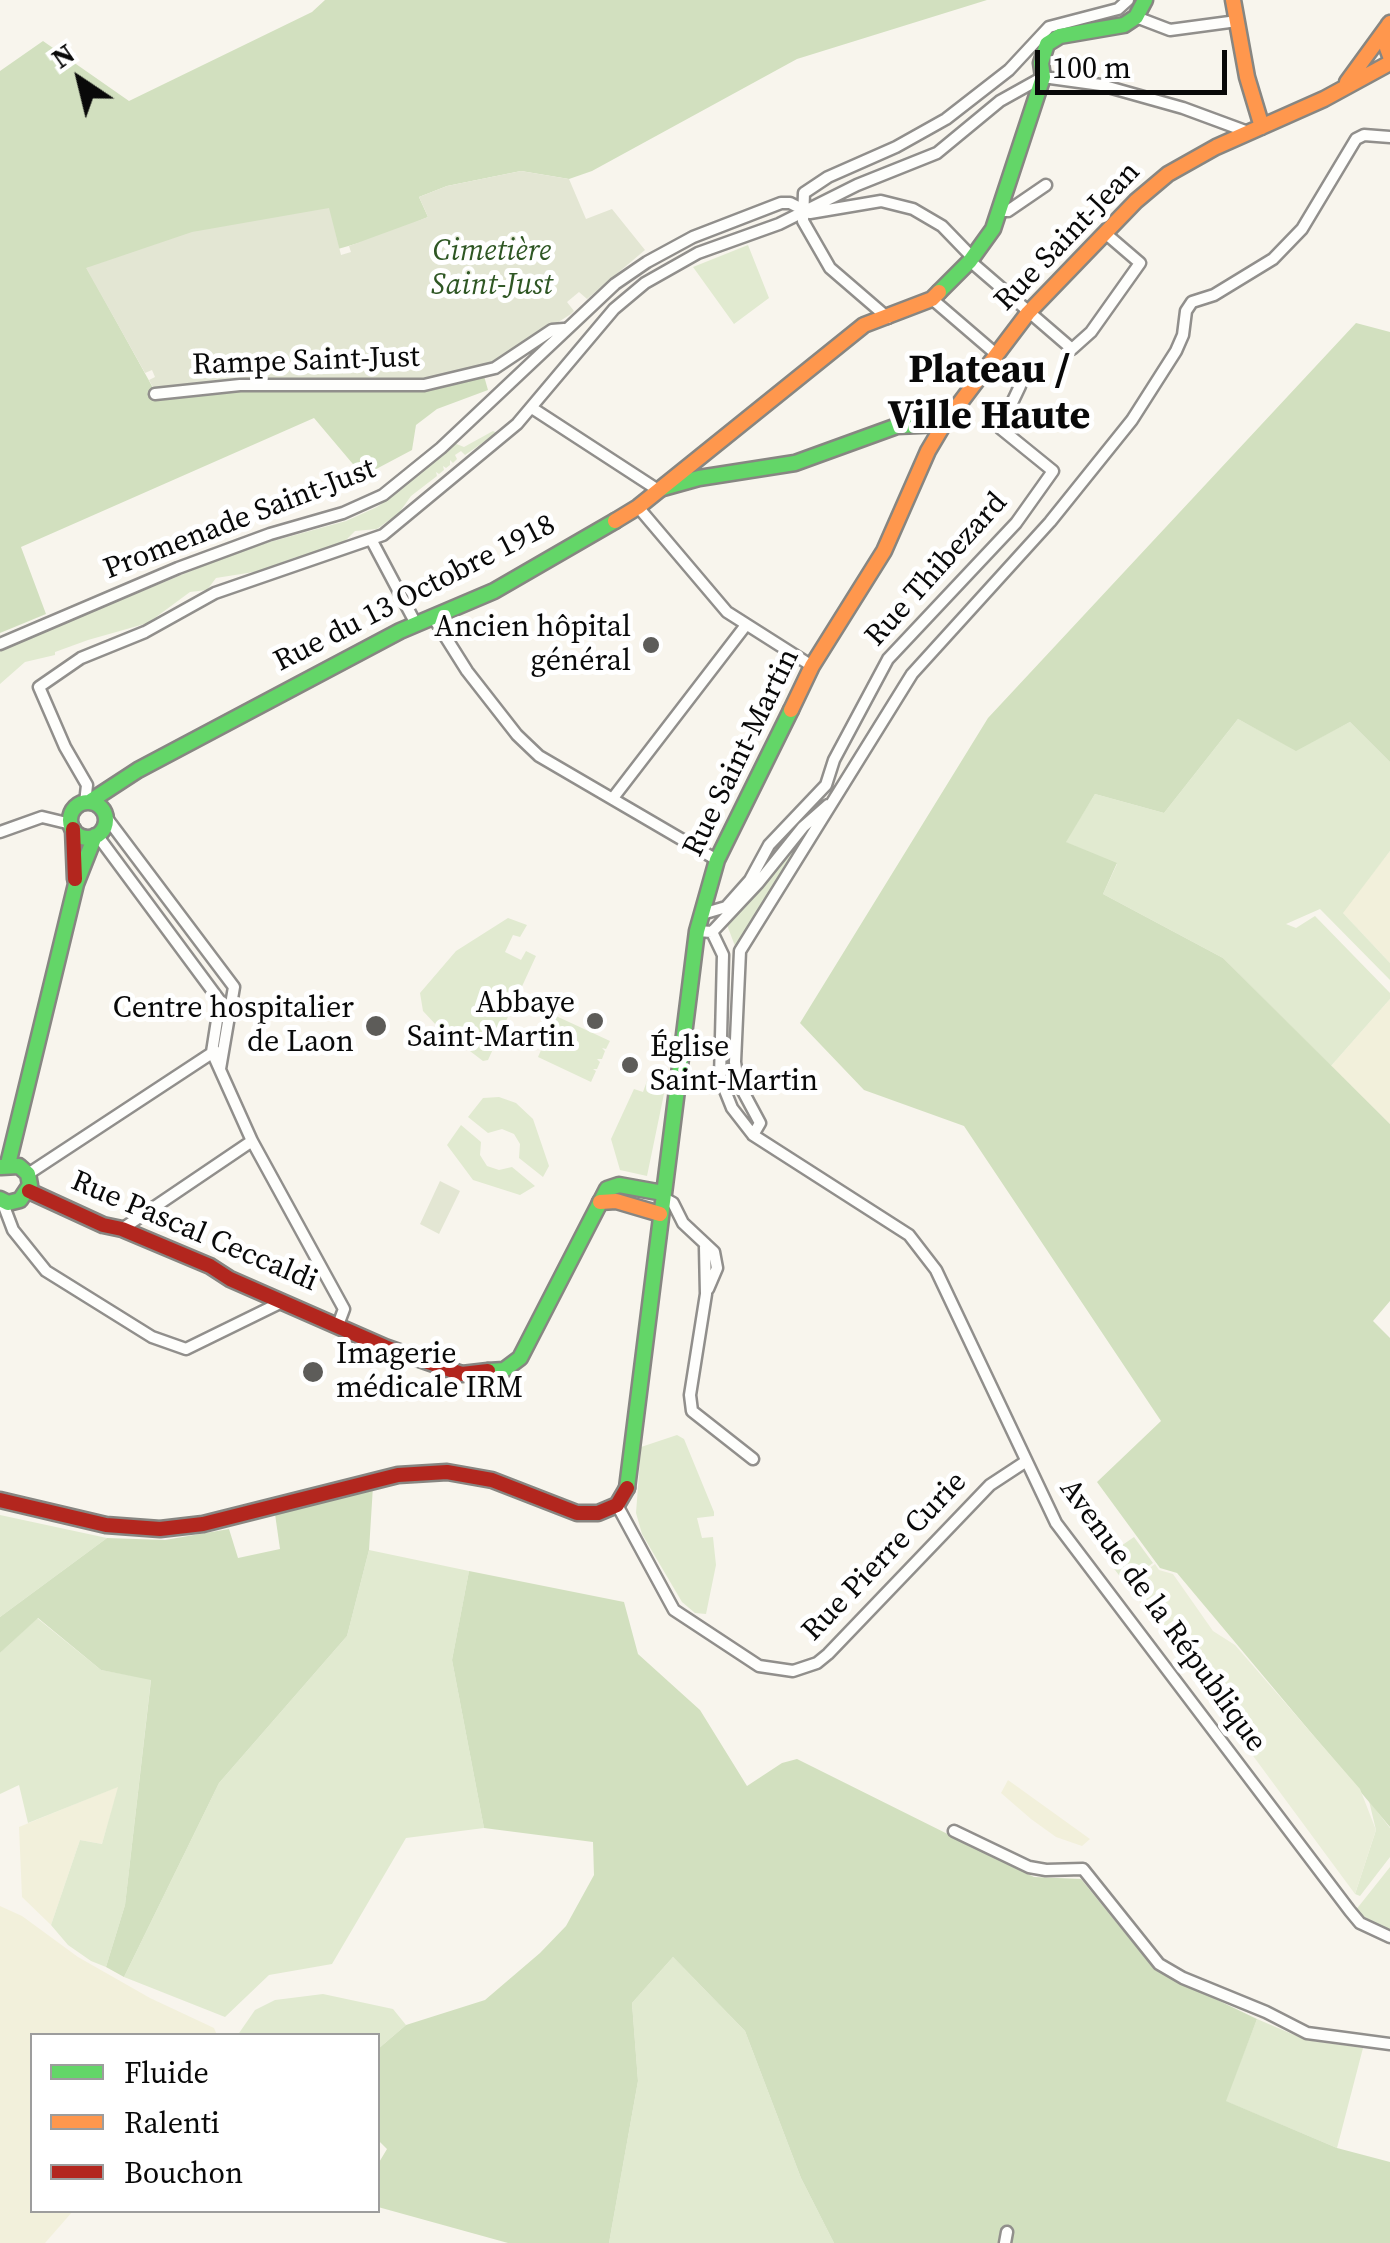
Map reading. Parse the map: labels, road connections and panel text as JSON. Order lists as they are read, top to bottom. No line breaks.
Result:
{"streets":{"street":["Rue Saint-Jean","Rampe Saint-Just","Promenade Saint-Just","Rue Thibezard","Rue du 13 Octobre 1918","Rue Saint-Martin","Rue Pascal Ceccaldi","Rue Pierre Curie","Avenue de la République"]},"crossings":[["Rue Saint-Jean","Rue Thibezard"],["Rue Saint-Jean","Rue du 13 Octobre 1918"],["Rue Saint-Jean","Rue Saint-Martin"],["Rampe Saint-Just","Promenade Saint-Just"],["Rue Thibezard","Rue Saint-Martin"],["Rue du 13 Octobre 1918","Rue Saint-Martin"],["Rue Saint-Martin","Rue Pierre Curie"],["Rue Saint-Martin","Avenue de la République"],["Rue Pierre Curie","Avenue de la République"]],"districts":["Plateau / Ville Haute"],"parks":["Cimetière Saint-Just"],"places":["Ancien hôpital général","Abbaye Saint-Martin","Centre hospitalier de Laon","Église Saint-Martin","Imagerie médicale IRM"],"legend":["Fluide","Ralenti","Bouchon"],"scale_bar":"100 m","north":"top left"}
